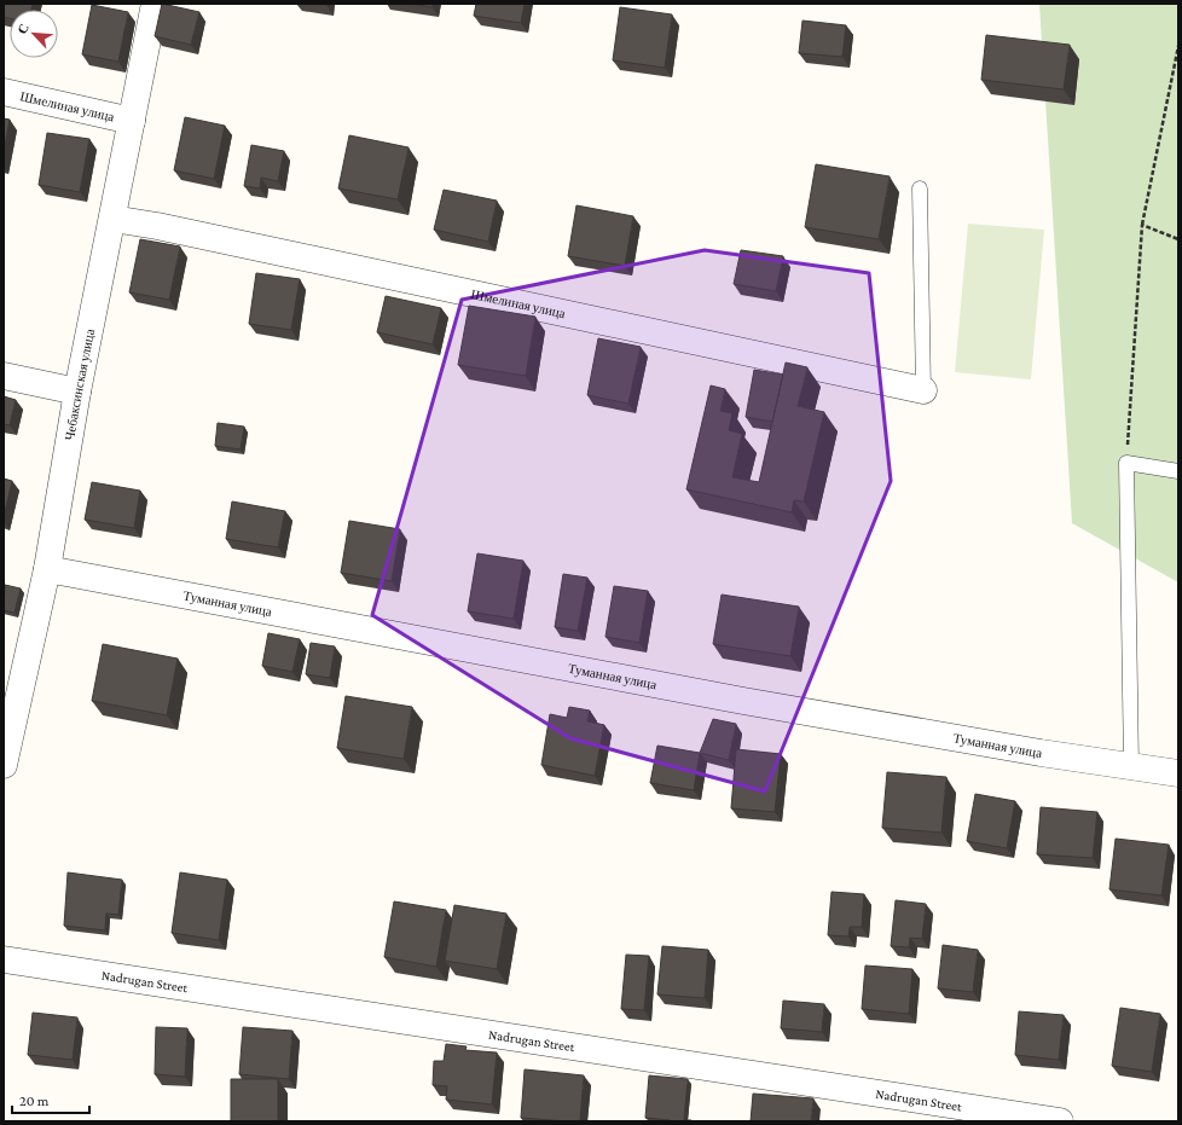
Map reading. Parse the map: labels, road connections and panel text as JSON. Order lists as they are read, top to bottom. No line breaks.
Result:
{"streets":{"street":["Шмелиная улица","Чебаксинская улица","Туманная улица","Nadrugan Street"]},"crossings":[["Шмелиная улица","Чебаксинская улица"],["Чебаксинская улица","Туманная улица"]],"scale_bar":"20 m","north":"top left"}
